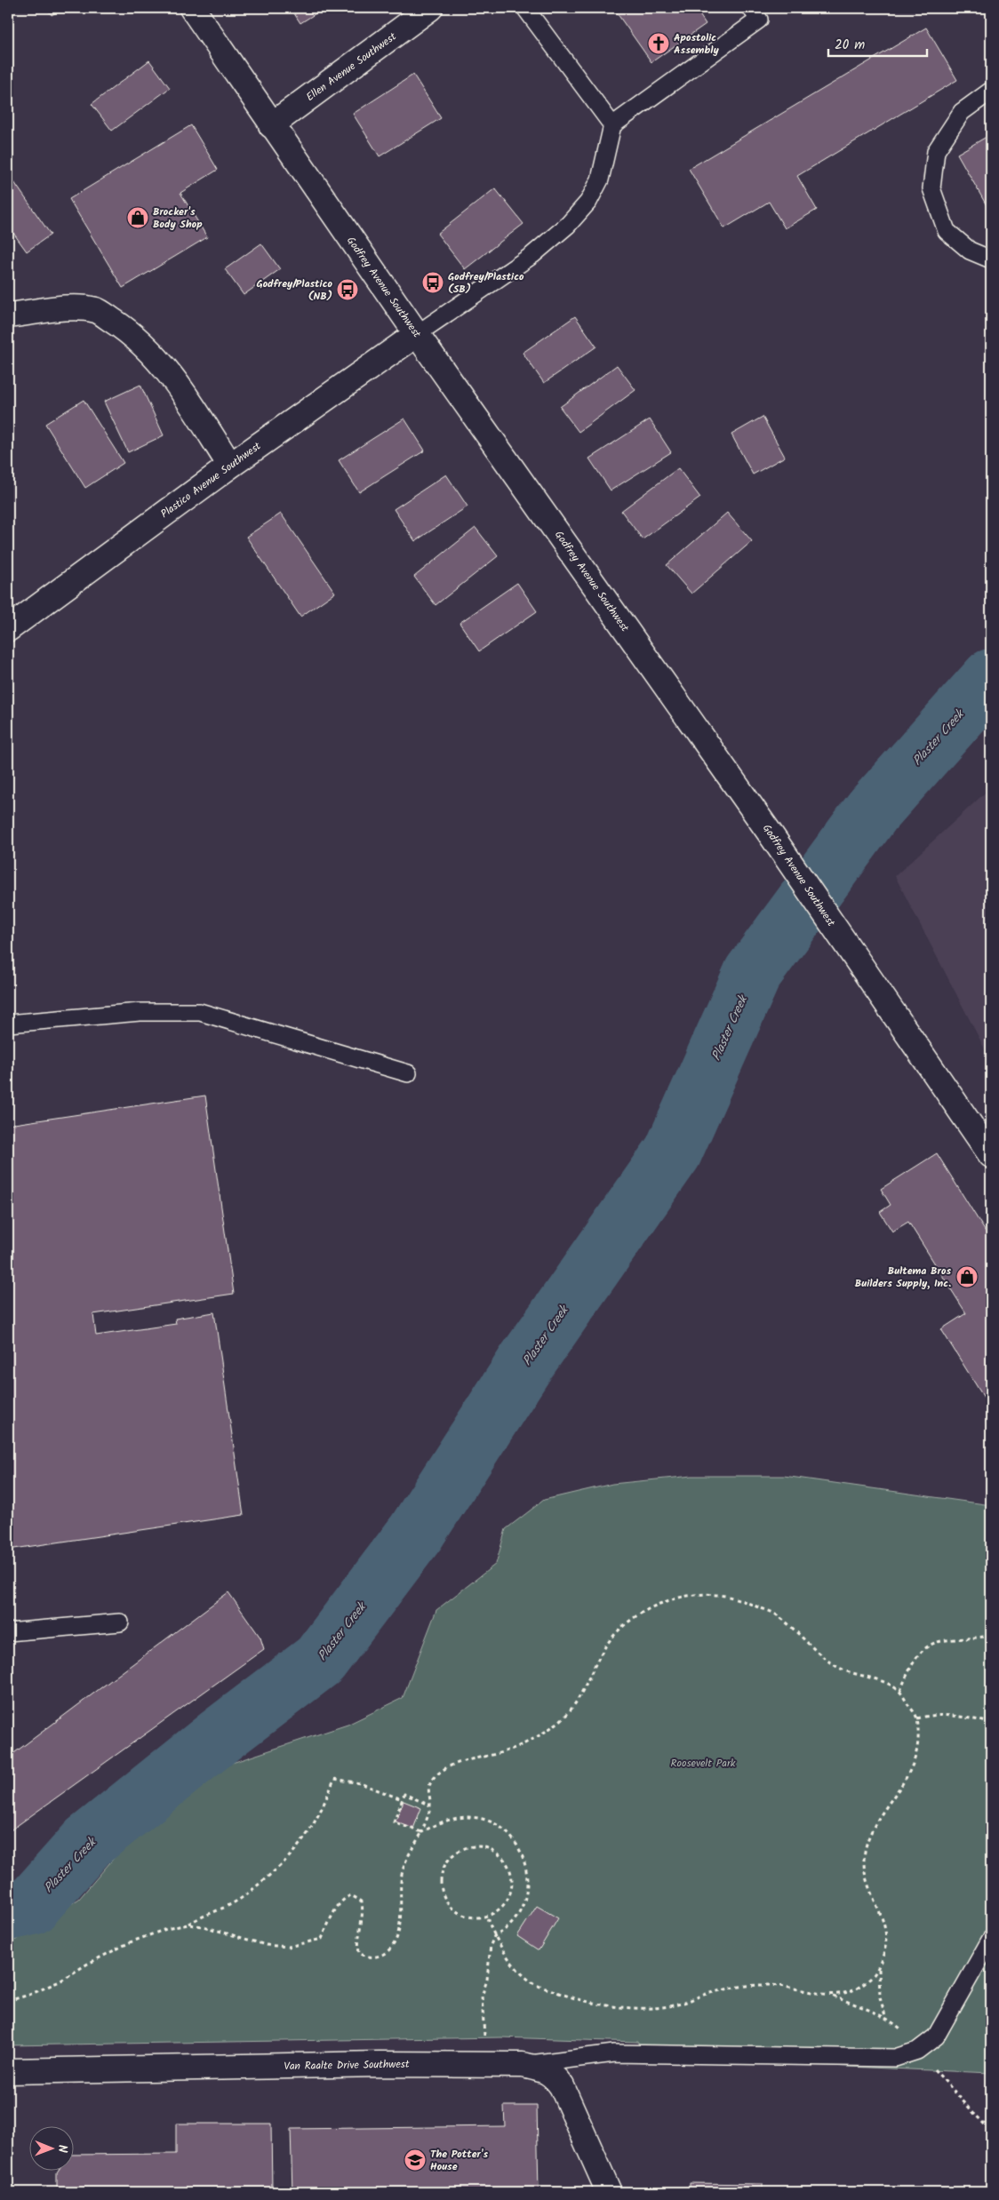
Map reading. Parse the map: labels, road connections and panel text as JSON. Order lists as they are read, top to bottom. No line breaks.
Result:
{"streets":{"street":["Ellen Avenue Southwest","Godfrey Avenue Southwest","Plastico Avenue Southwest","Van Raalte Drive Southwest"]},"crossings":[["Ellen Avenue Southwest","Godfrey Avenue Southwest"],["Godfrey Avenue Southwest","Plastico Avenue Southwest"]],"water":["Plaster Creek"],"parks":["Roosevelt Park"],"places":{"church":["Apostolic Assembly"],"shop":["Brocker's Body Shop","Bultema Bros Builders Supply, Inc."],"bus stop":["Godfrey/Plastico (SB)","Godfrey/Plastico (NB)"],"school or university":["The Potter's House"]},"scale_bar":"20 m","north":"right"}
